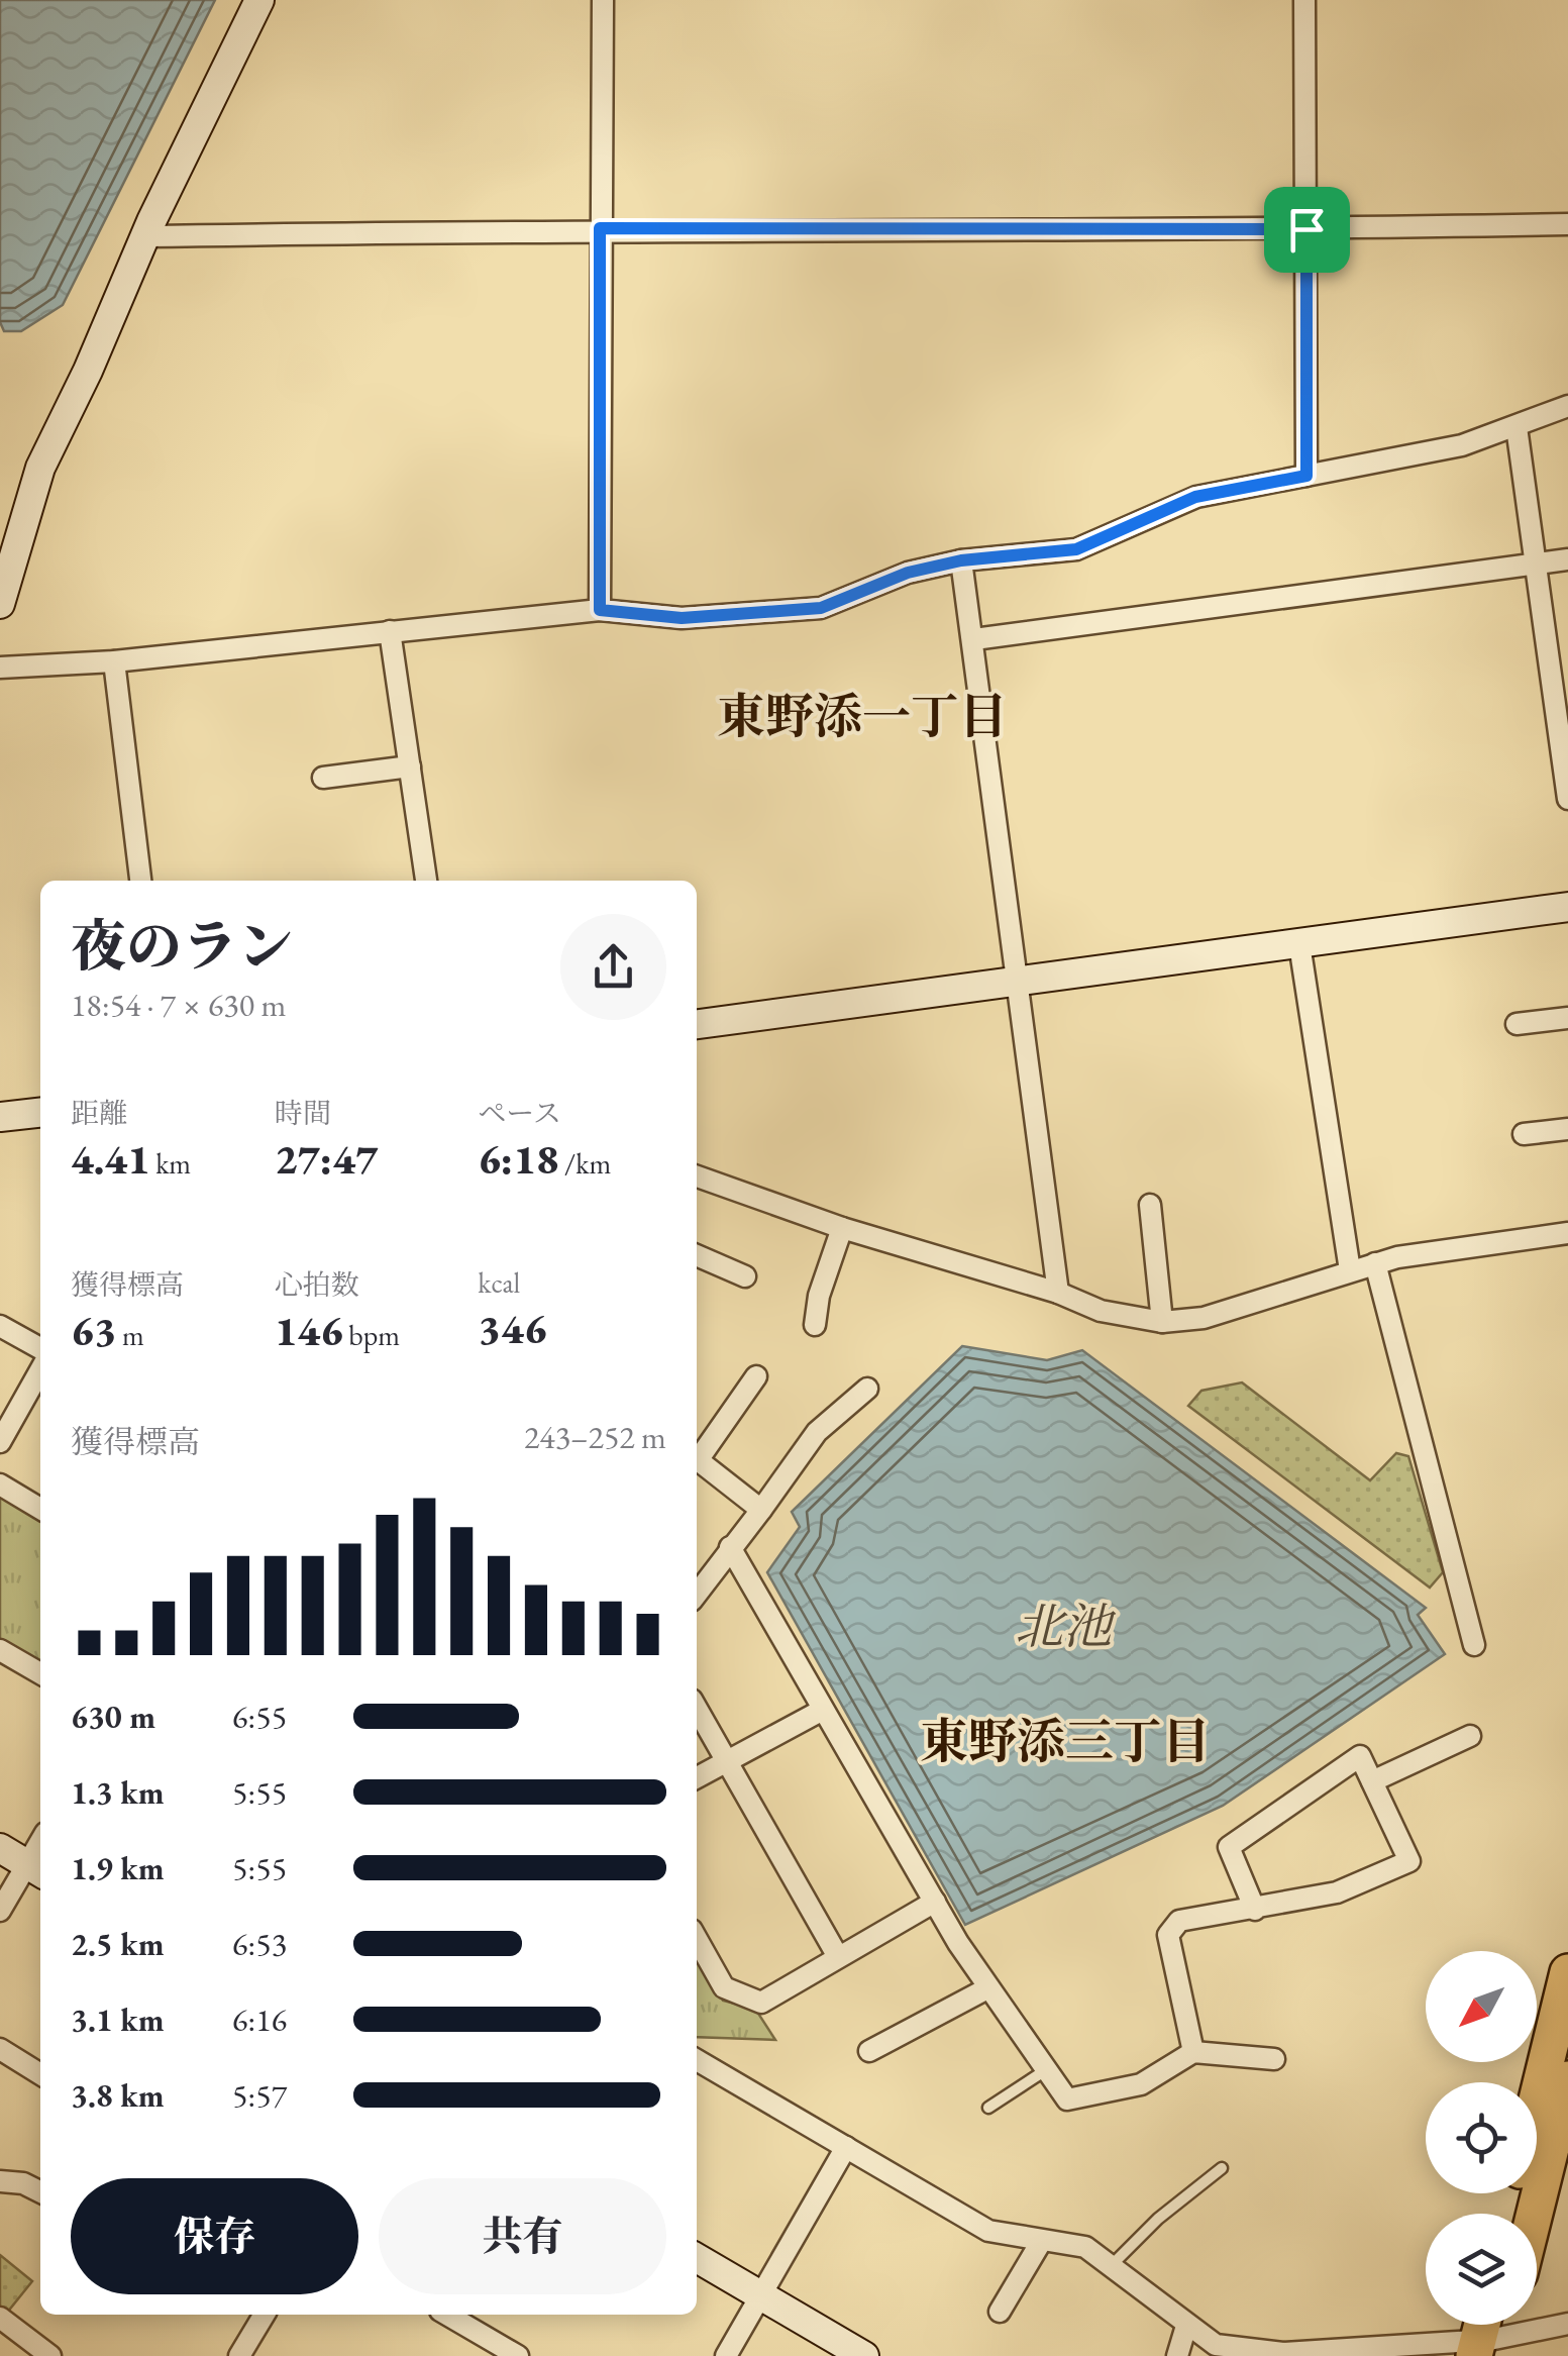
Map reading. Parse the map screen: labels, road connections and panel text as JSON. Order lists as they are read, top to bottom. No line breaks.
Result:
{"districts":["東野添一丁目","東野添三丁目"],"water":["北池"],"north":"bottom left","page":{"heading":["夜のラン","18:54 · 7 × 630 m"],"stats":[["距離","4.41 km"],["時間","27:47"],["ペース","6:18 /km"],["獲得標高","63 m"],["心拍数","146 bpm"],["kcal","346"]],"chart":["獲得標高","243–252 m"],"list":[{"name":"630 m","note":"6:55"},{"name":"1.3 km","note":"5:55"},{"name":"1.9 km","note":"5:55"},{"name":"2.5 km","note":"6:53"},{"name":"3.1 km","note":"6:16"},{"name":"3.8 km","note":"5:57"}],"buttons":["保存","共有"]}}
